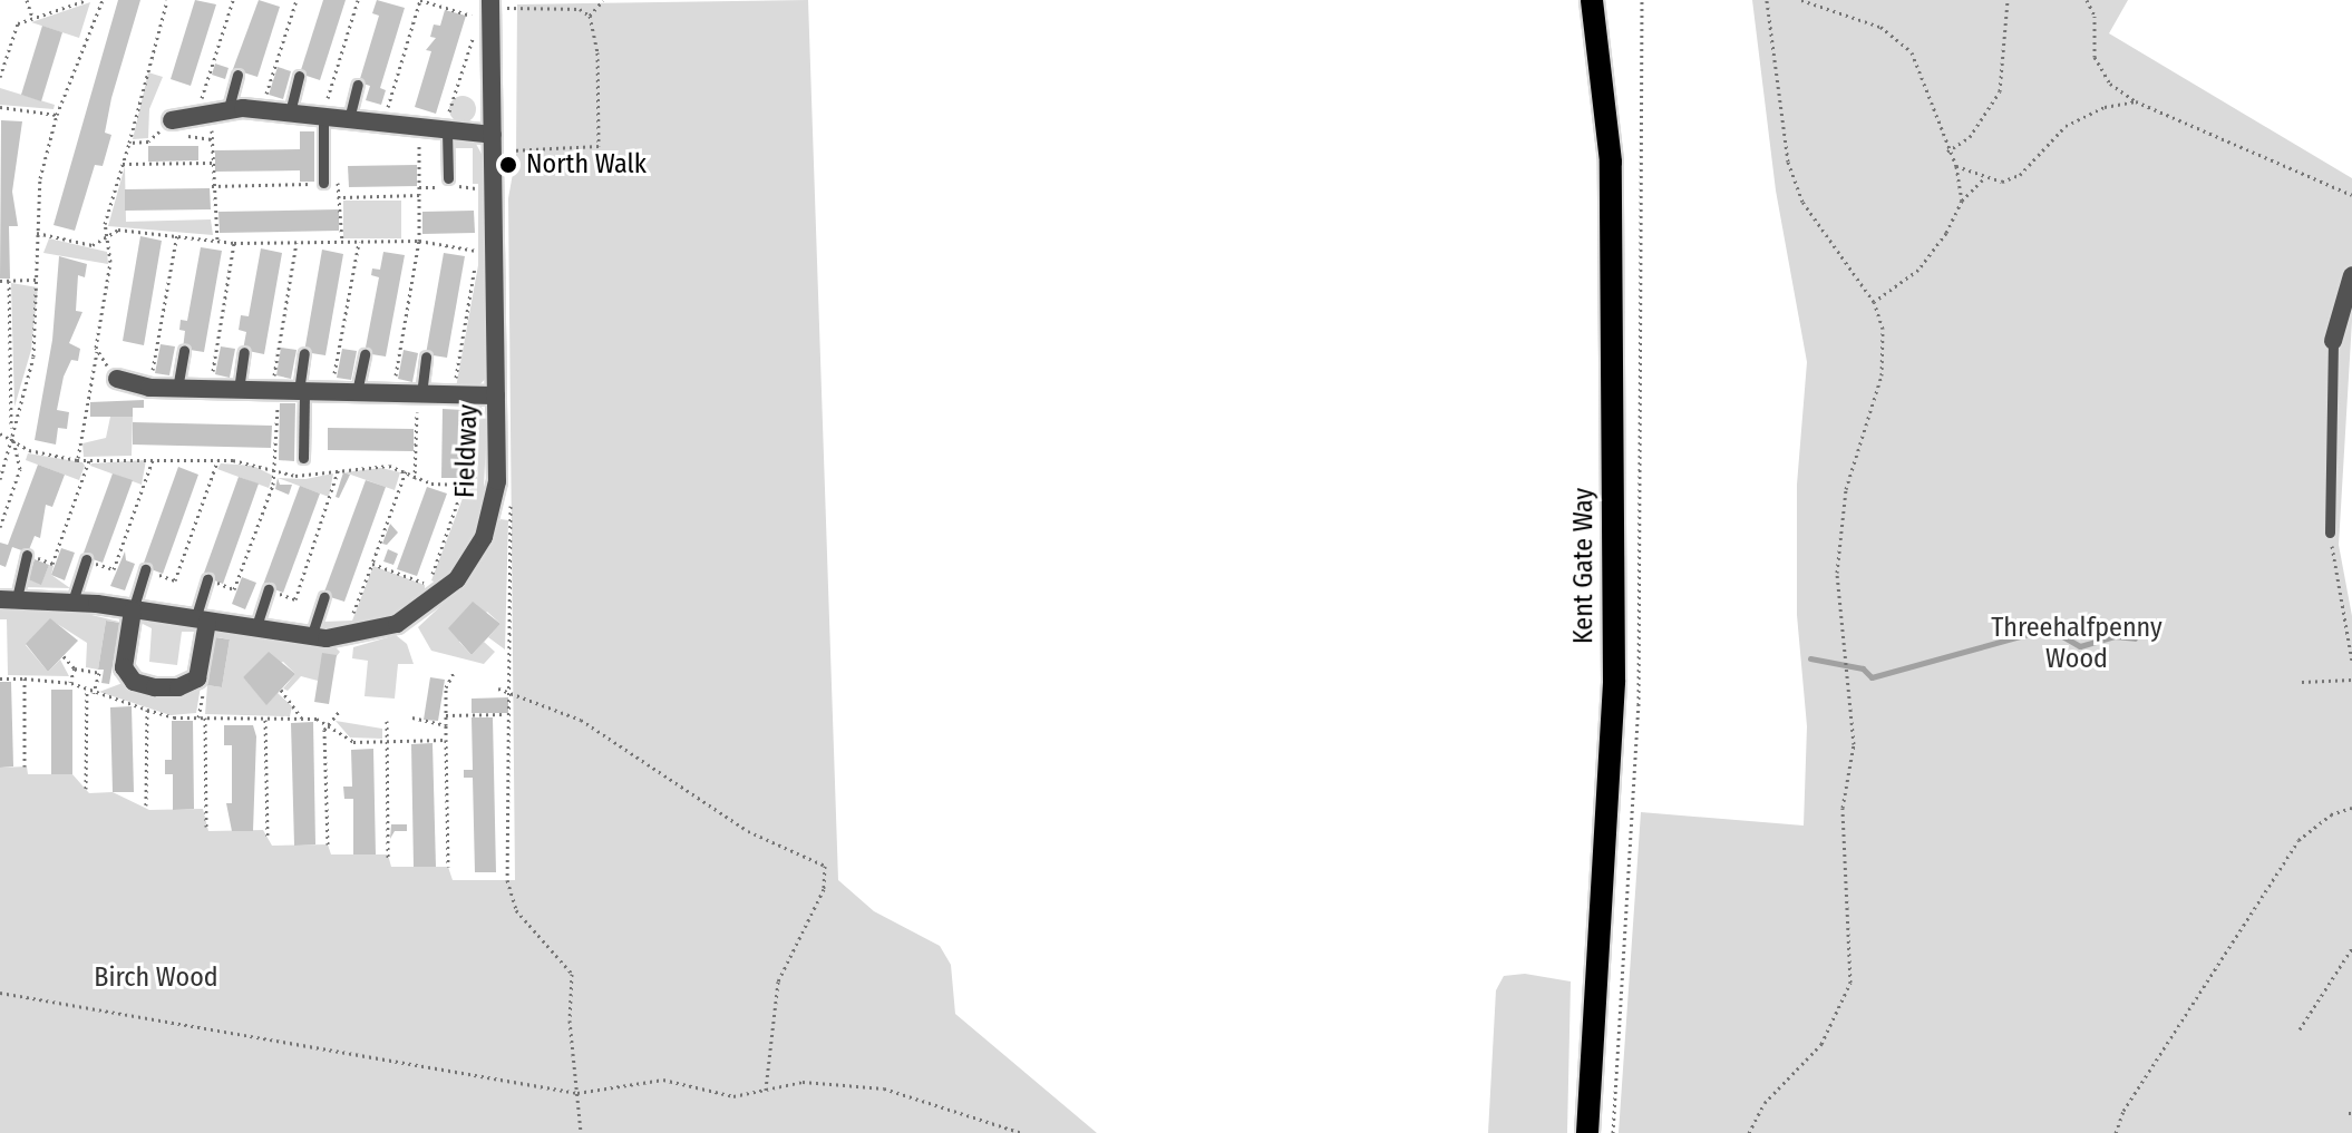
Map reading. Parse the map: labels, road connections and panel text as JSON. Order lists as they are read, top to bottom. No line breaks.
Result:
{"streets":{"main road":["Kent Gate Way"],"street":["Fieldway"]},"parks":["Threehalfpenny Wood","Birch Wood"],"places":["North Walk"]}
